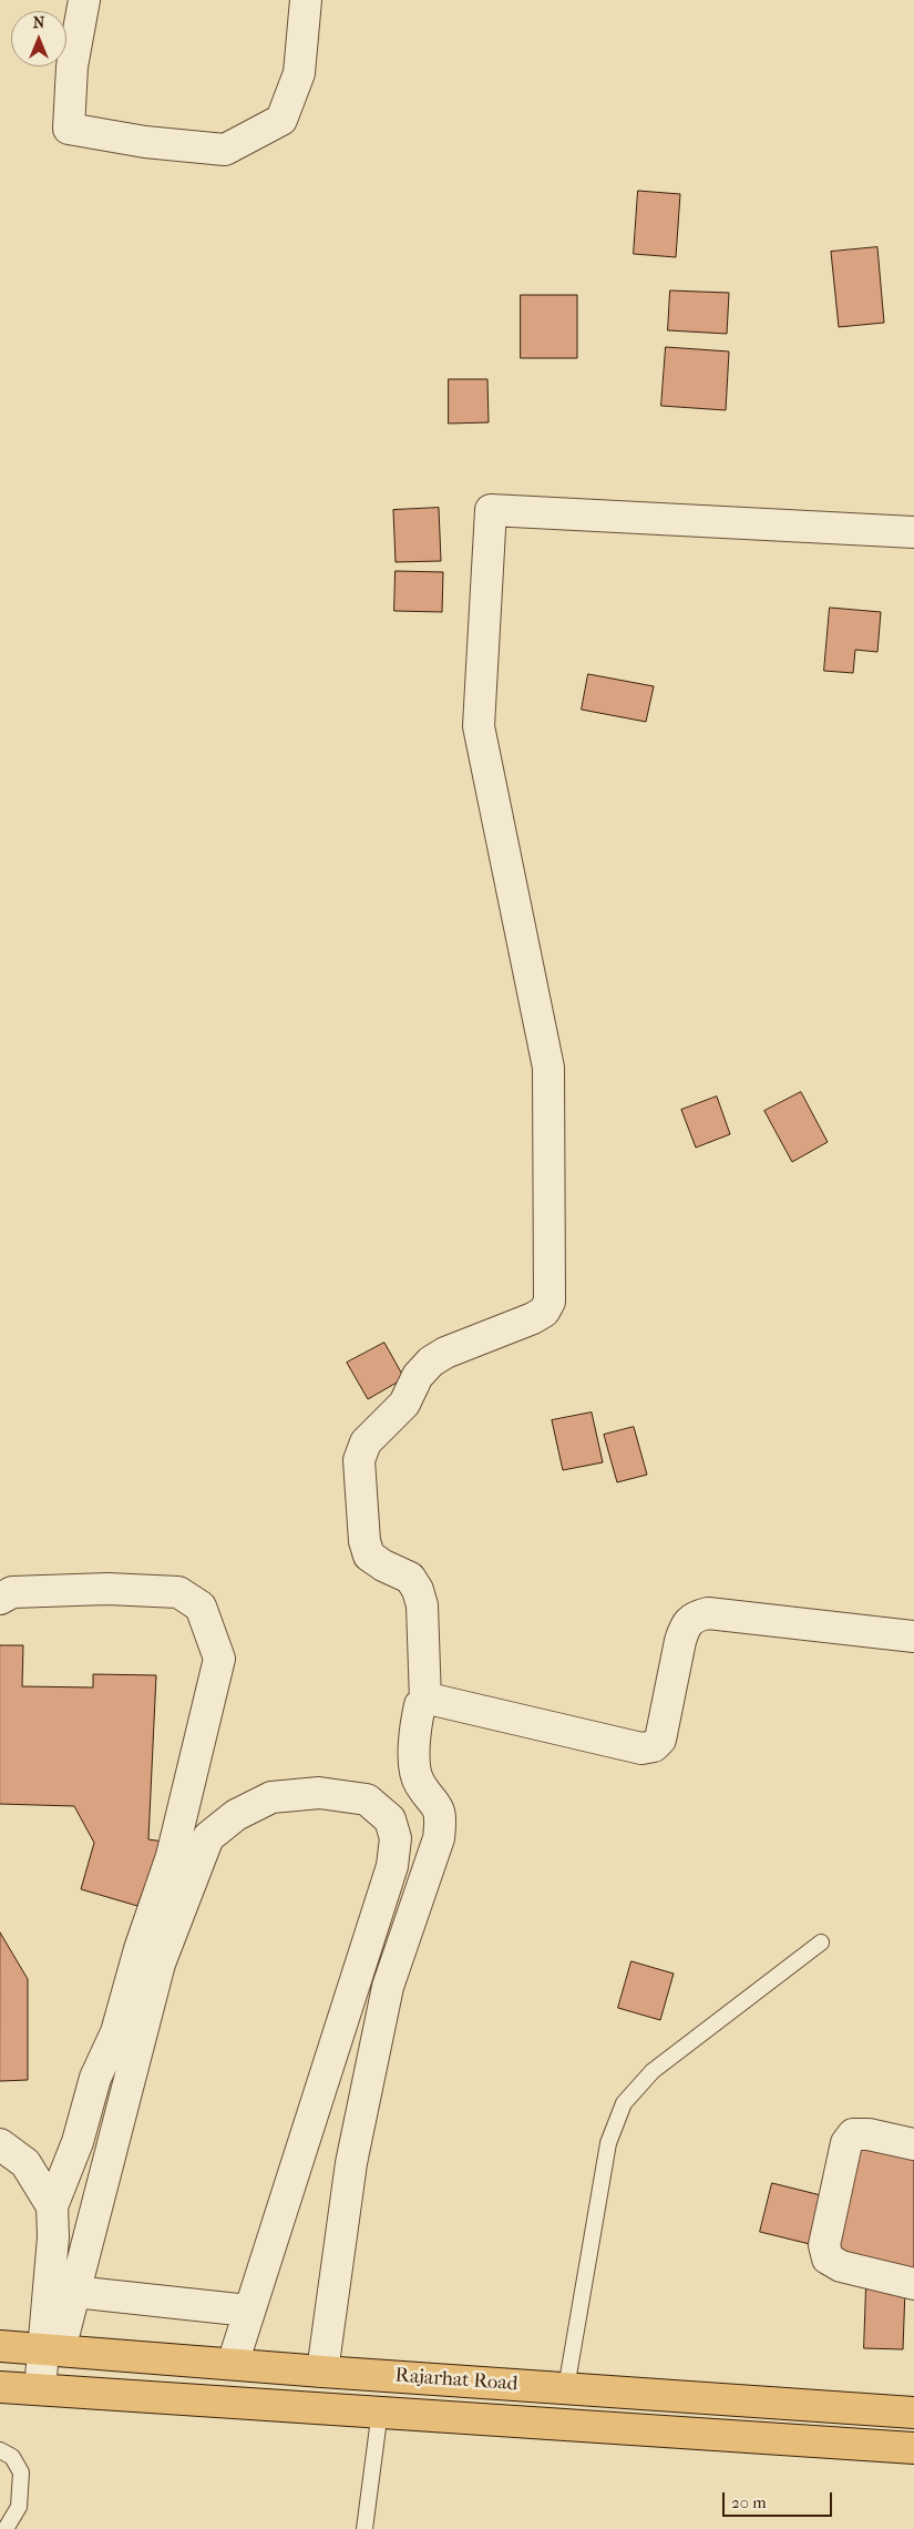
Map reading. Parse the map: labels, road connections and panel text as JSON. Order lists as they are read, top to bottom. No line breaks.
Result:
{"streets":{"main road":["Rajarhat Road"]},"scale_bar":"20 m","north":"top"}
